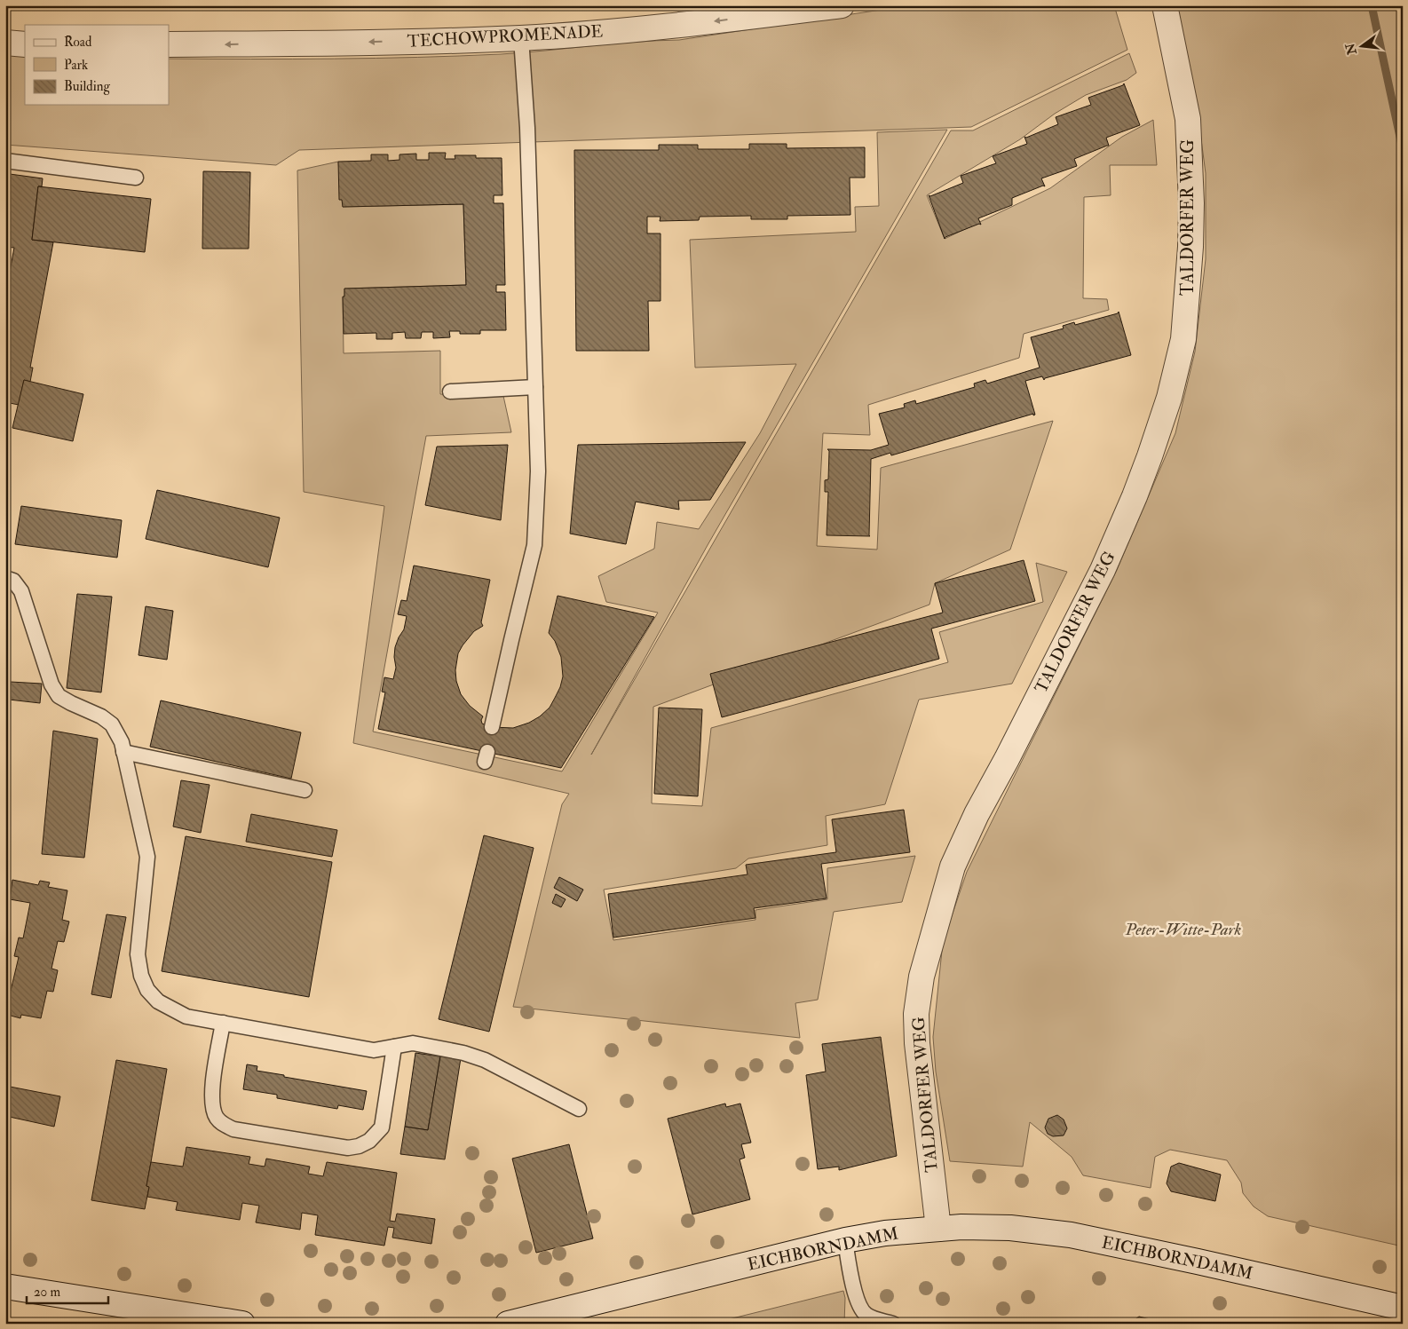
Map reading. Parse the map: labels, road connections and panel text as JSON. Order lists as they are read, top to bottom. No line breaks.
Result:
{"streets":{"street":["TECHOWPROMENADE","TALDORFER WEG","EICHBORNDAMM"]},"crossings":[["TALDORFER WEG","EICHBORNDAMM"]],"one_way":["TECHOWPROMENADE"],"parks":["Peter-Witte-Park"],"legend":["Road","Park","Building"],"scale_bar":"20 m","north":"left"}
